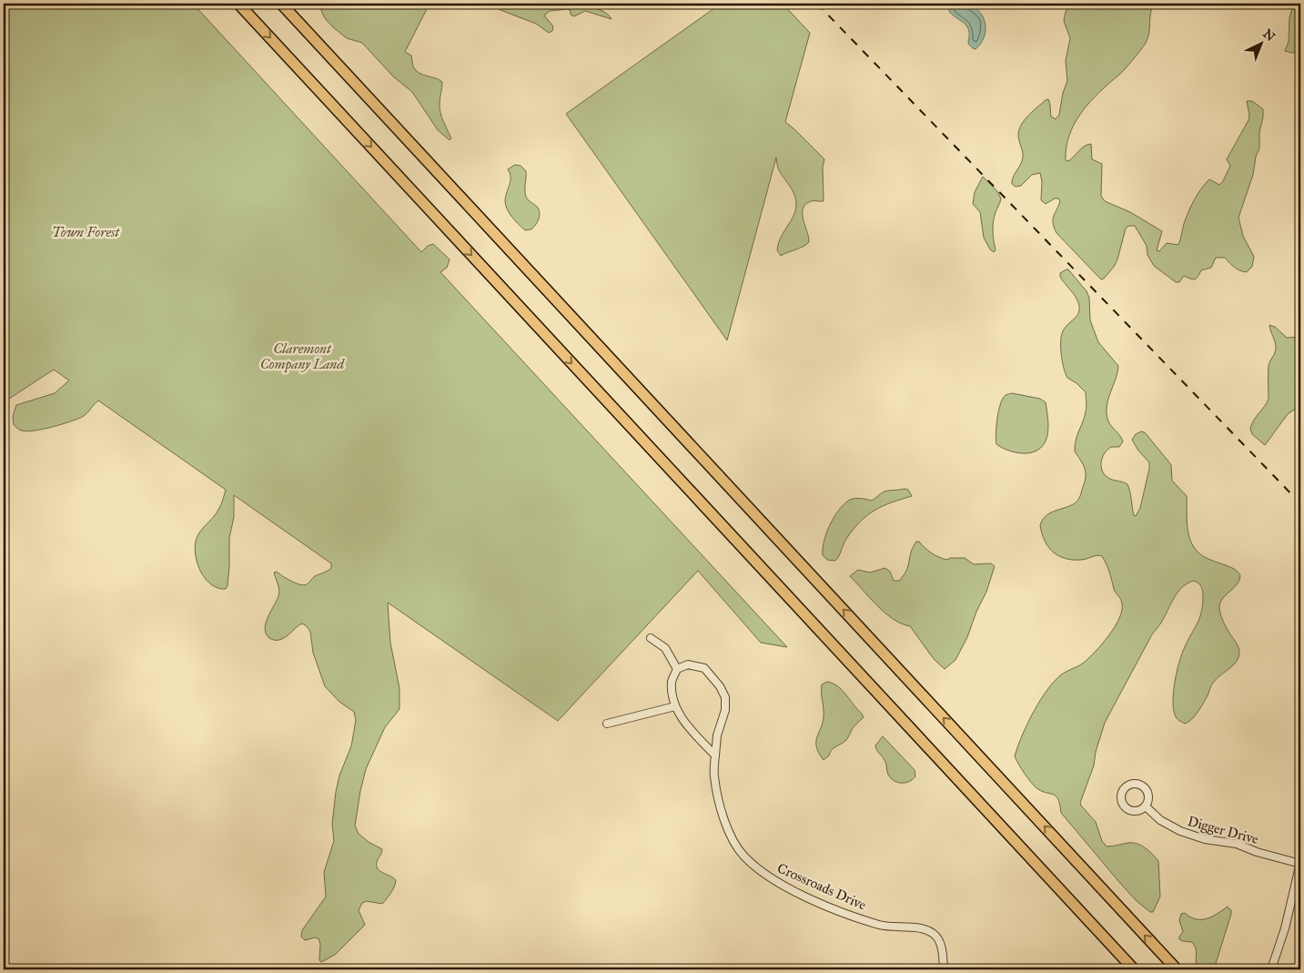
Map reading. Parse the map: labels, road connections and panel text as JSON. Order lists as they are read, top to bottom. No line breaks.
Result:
{"streets":{"street":["Digger Drive","Crossroads Drive"]},"parks":["Town Forest","Claremont Company Land"],"north":"top right"}
